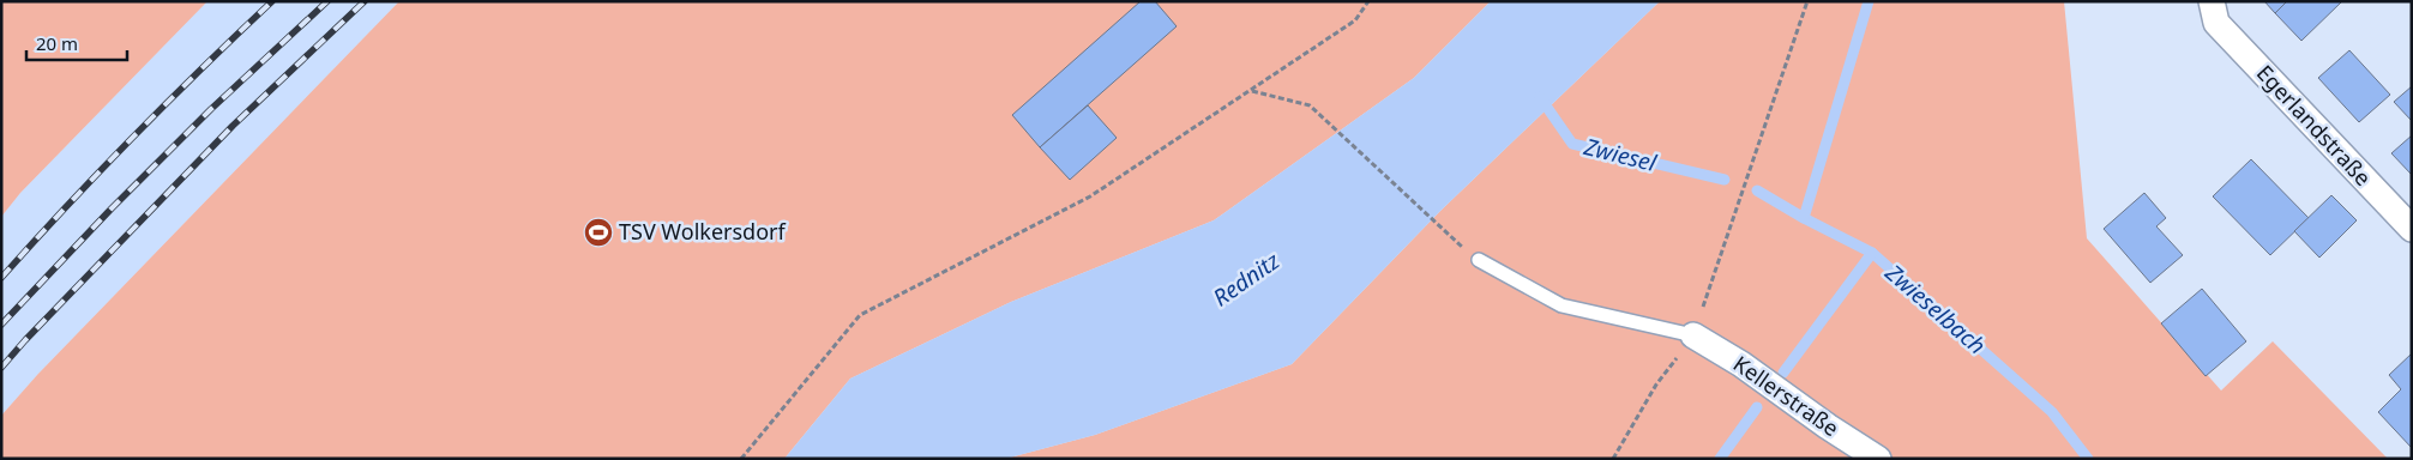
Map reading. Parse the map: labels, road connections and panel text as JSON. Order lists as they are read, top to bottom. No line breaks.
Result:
{"streets":{"street":["Egerlandstraße","Kellerstraße"]},"water":["Zwiesel","Rednitz","Zwieselbach"],"places":{"sports":["TSV Wolkersdorf"]},"scale_bar":"20 m"}
